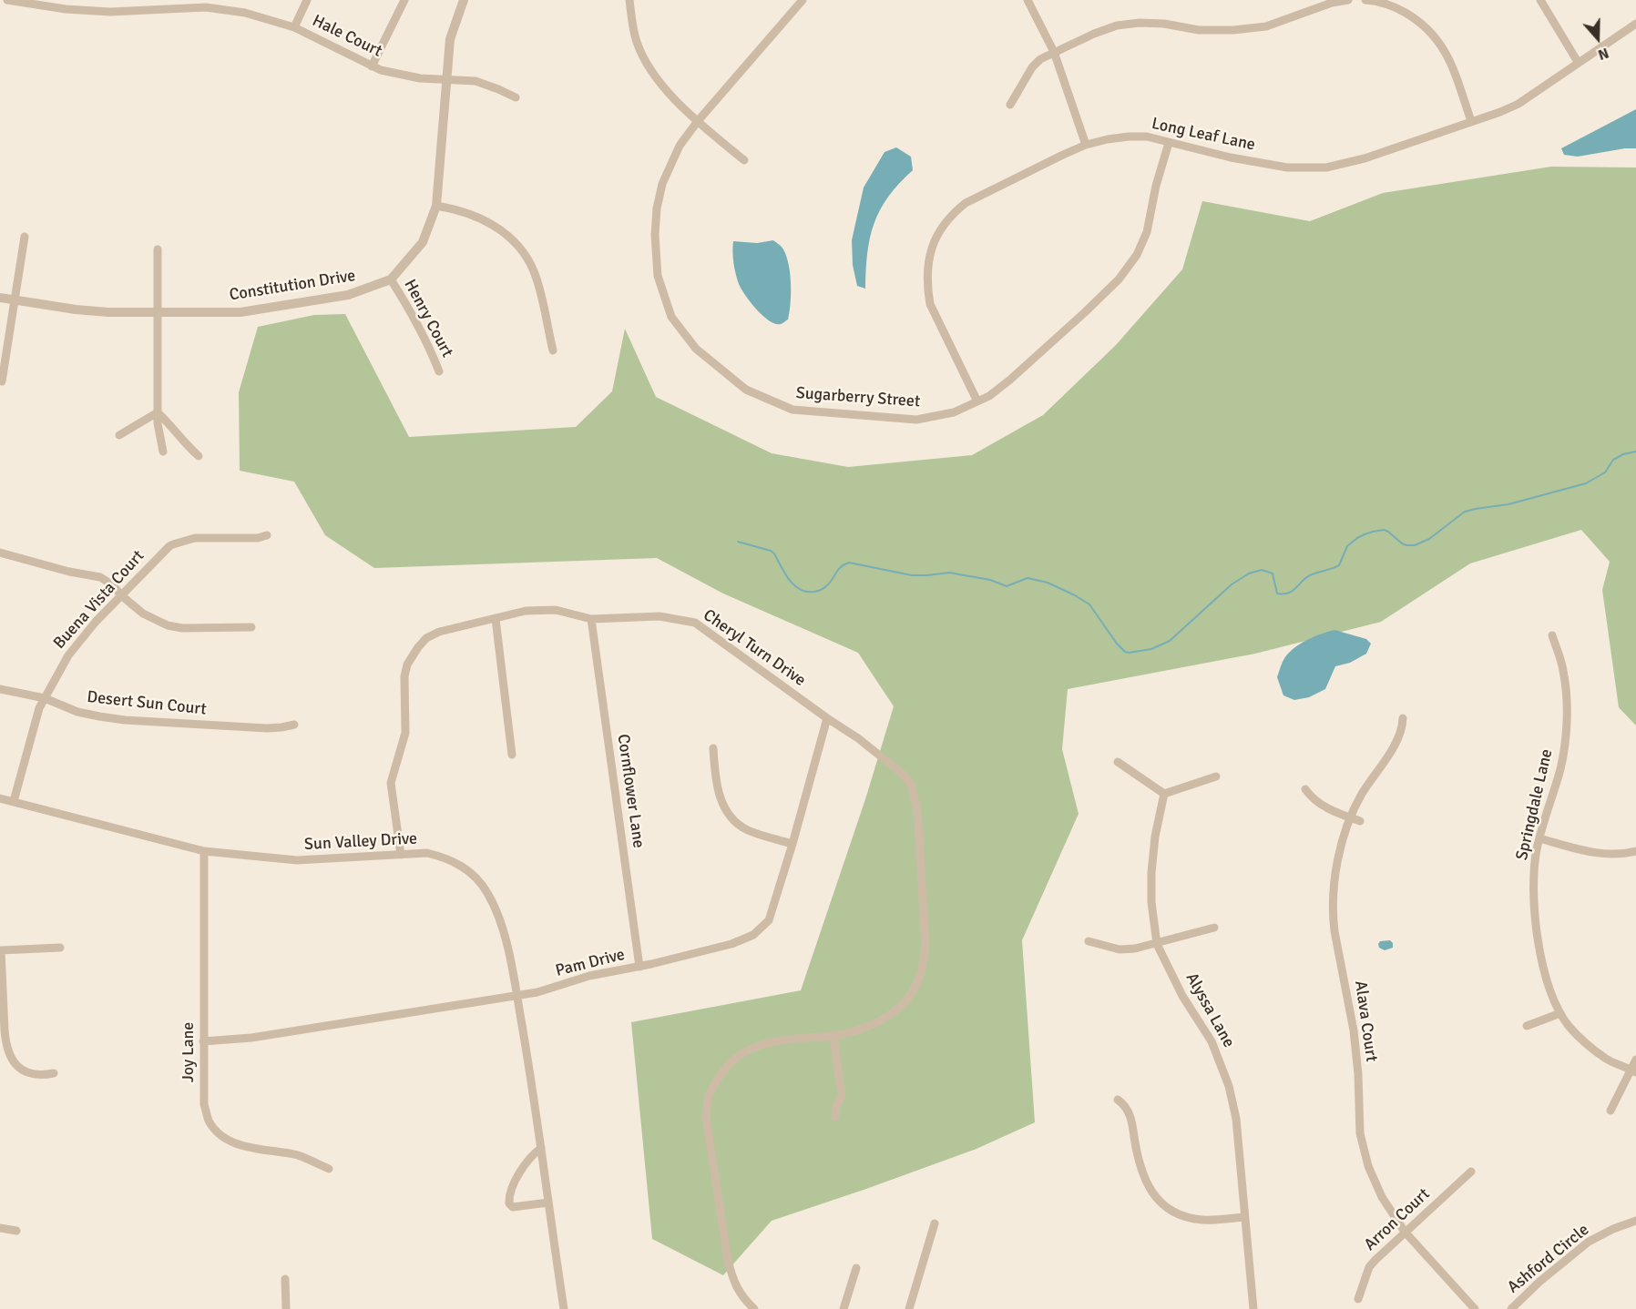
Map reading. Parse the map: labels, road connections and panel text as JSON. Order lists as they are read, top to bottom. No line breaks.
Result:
{"streets":{"street":["Hale Court","Long Leaf Lane","Constitution Drive","Henry Court","Sugarberry Street","Buena Vista Court","Cheryl Turn Drive","Desert Sun Court","Cornflower Lane","Springdale Lane","Sun Valley Drive","Pam Drive","Alyssa Lane","Alava Court","Joy Lane","Arron Court","Ashford Circle"]},"crossings":[["Hale Court","Constitution Drive"],["Long Leaf Lane","Sugarberry Street"],["Constitution Drive","Henry Court"],["Buena Vista Court","Desert Sun Court"],["Buena Vista Court","Sun Valley Drive"],["Cheryl Turn Drive","Cornflower Lane"],["Cheryl Turn Drive","Sun Valley Drive"],["Cheryl Turn Drive","Pam Drive"],["Cornflower Lane","Pam Drive"],["Sun Valley Drive","Pam Drive"],["Sun Valley Drive","Joy Lane"],["Pam Drive","Joy Lane"],["Alava Court","Arron Court"]],"north":"bottom"}
